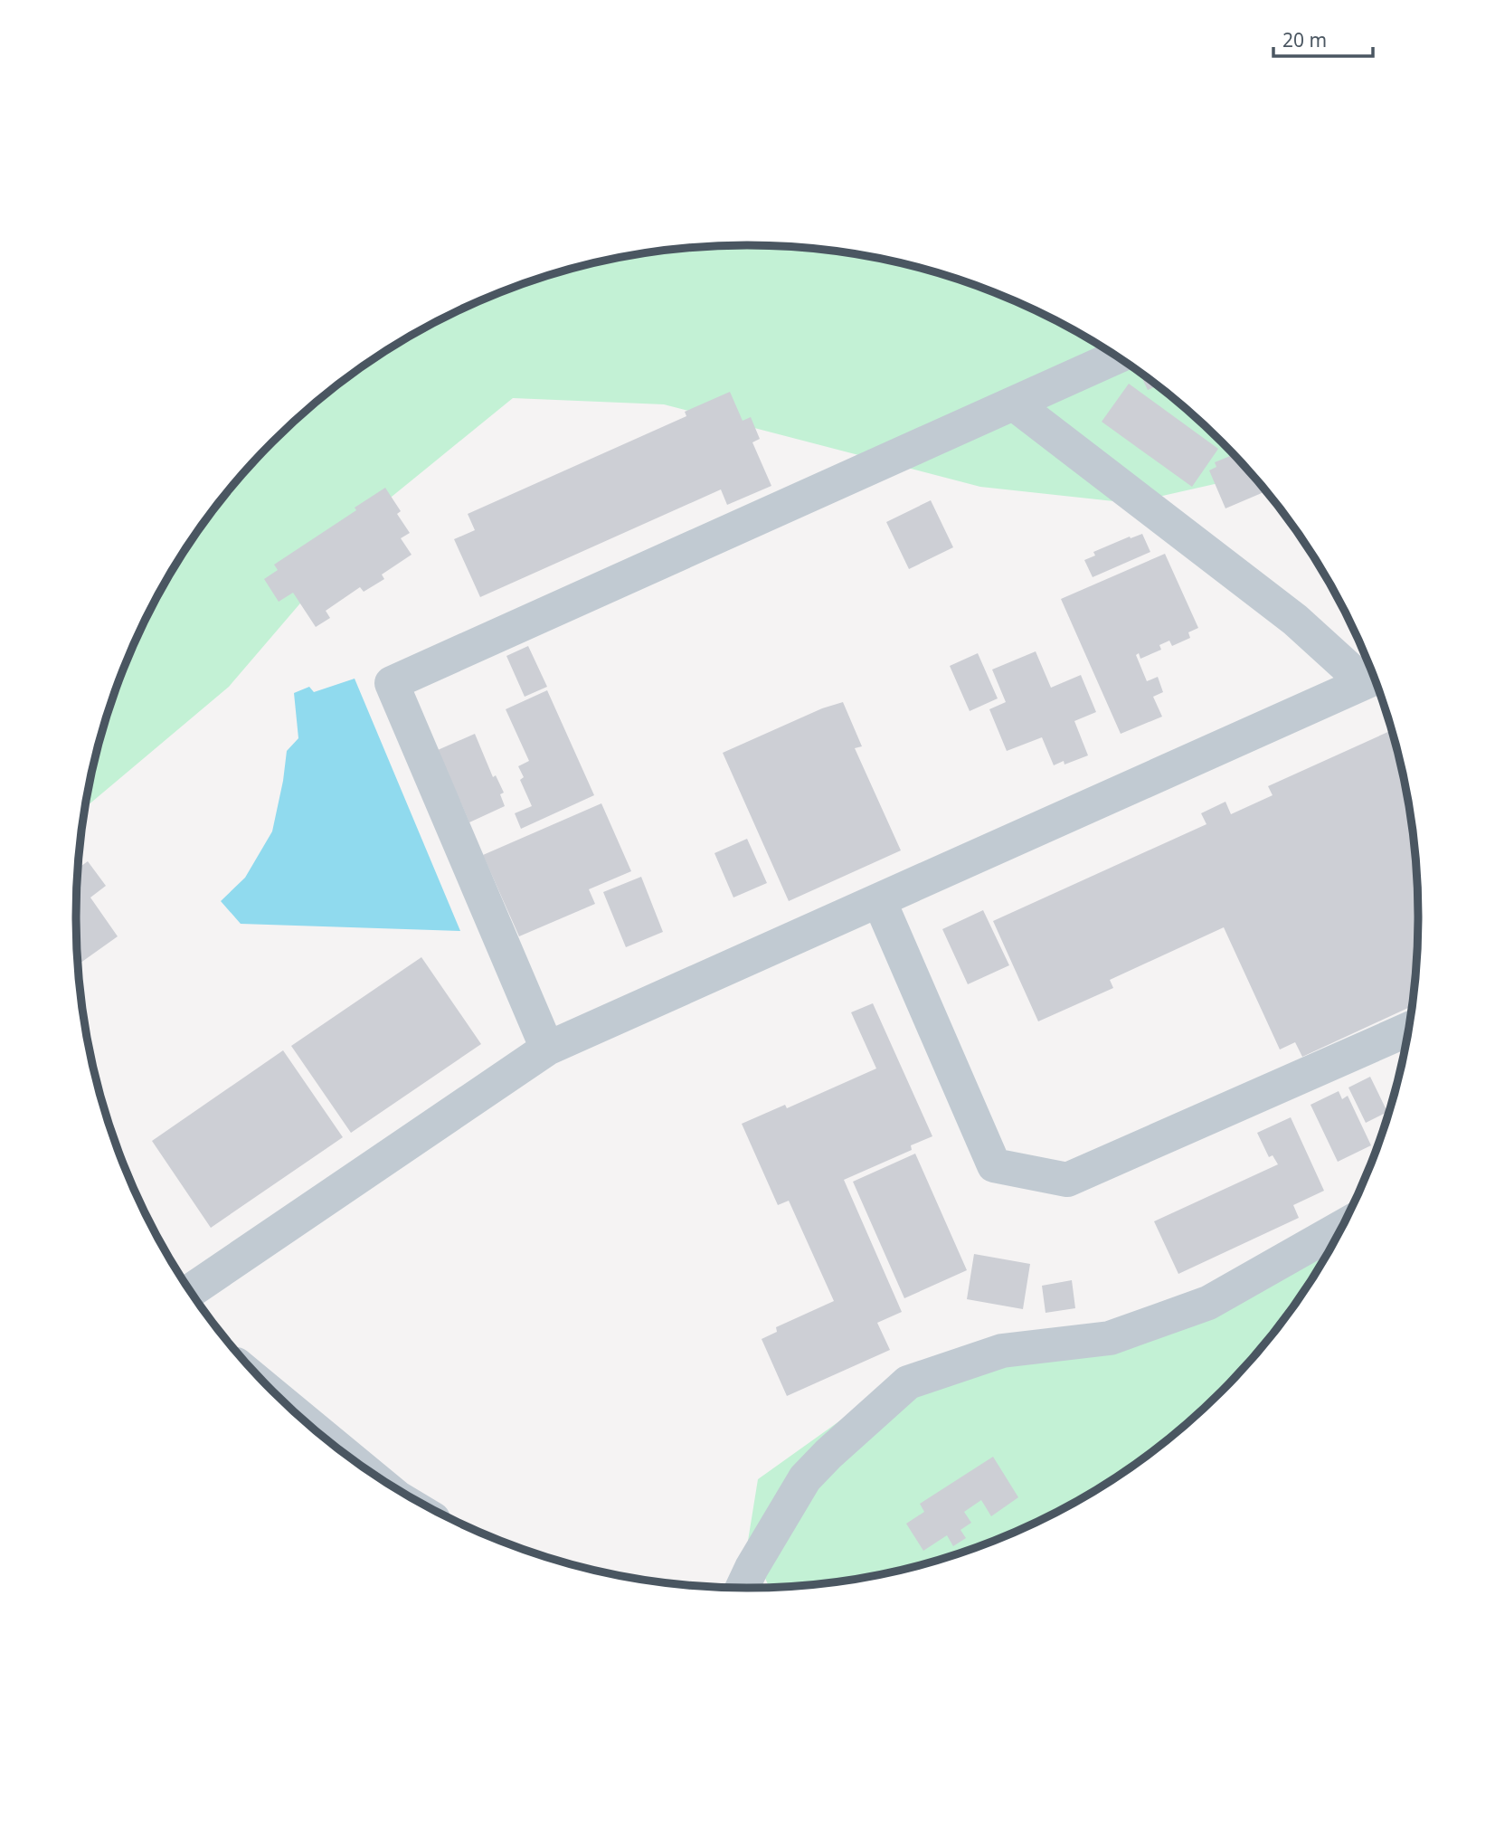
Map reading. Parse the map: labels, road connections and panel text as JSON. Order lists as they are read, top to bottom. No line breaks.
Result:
{"scale_bar":"20 m"}
